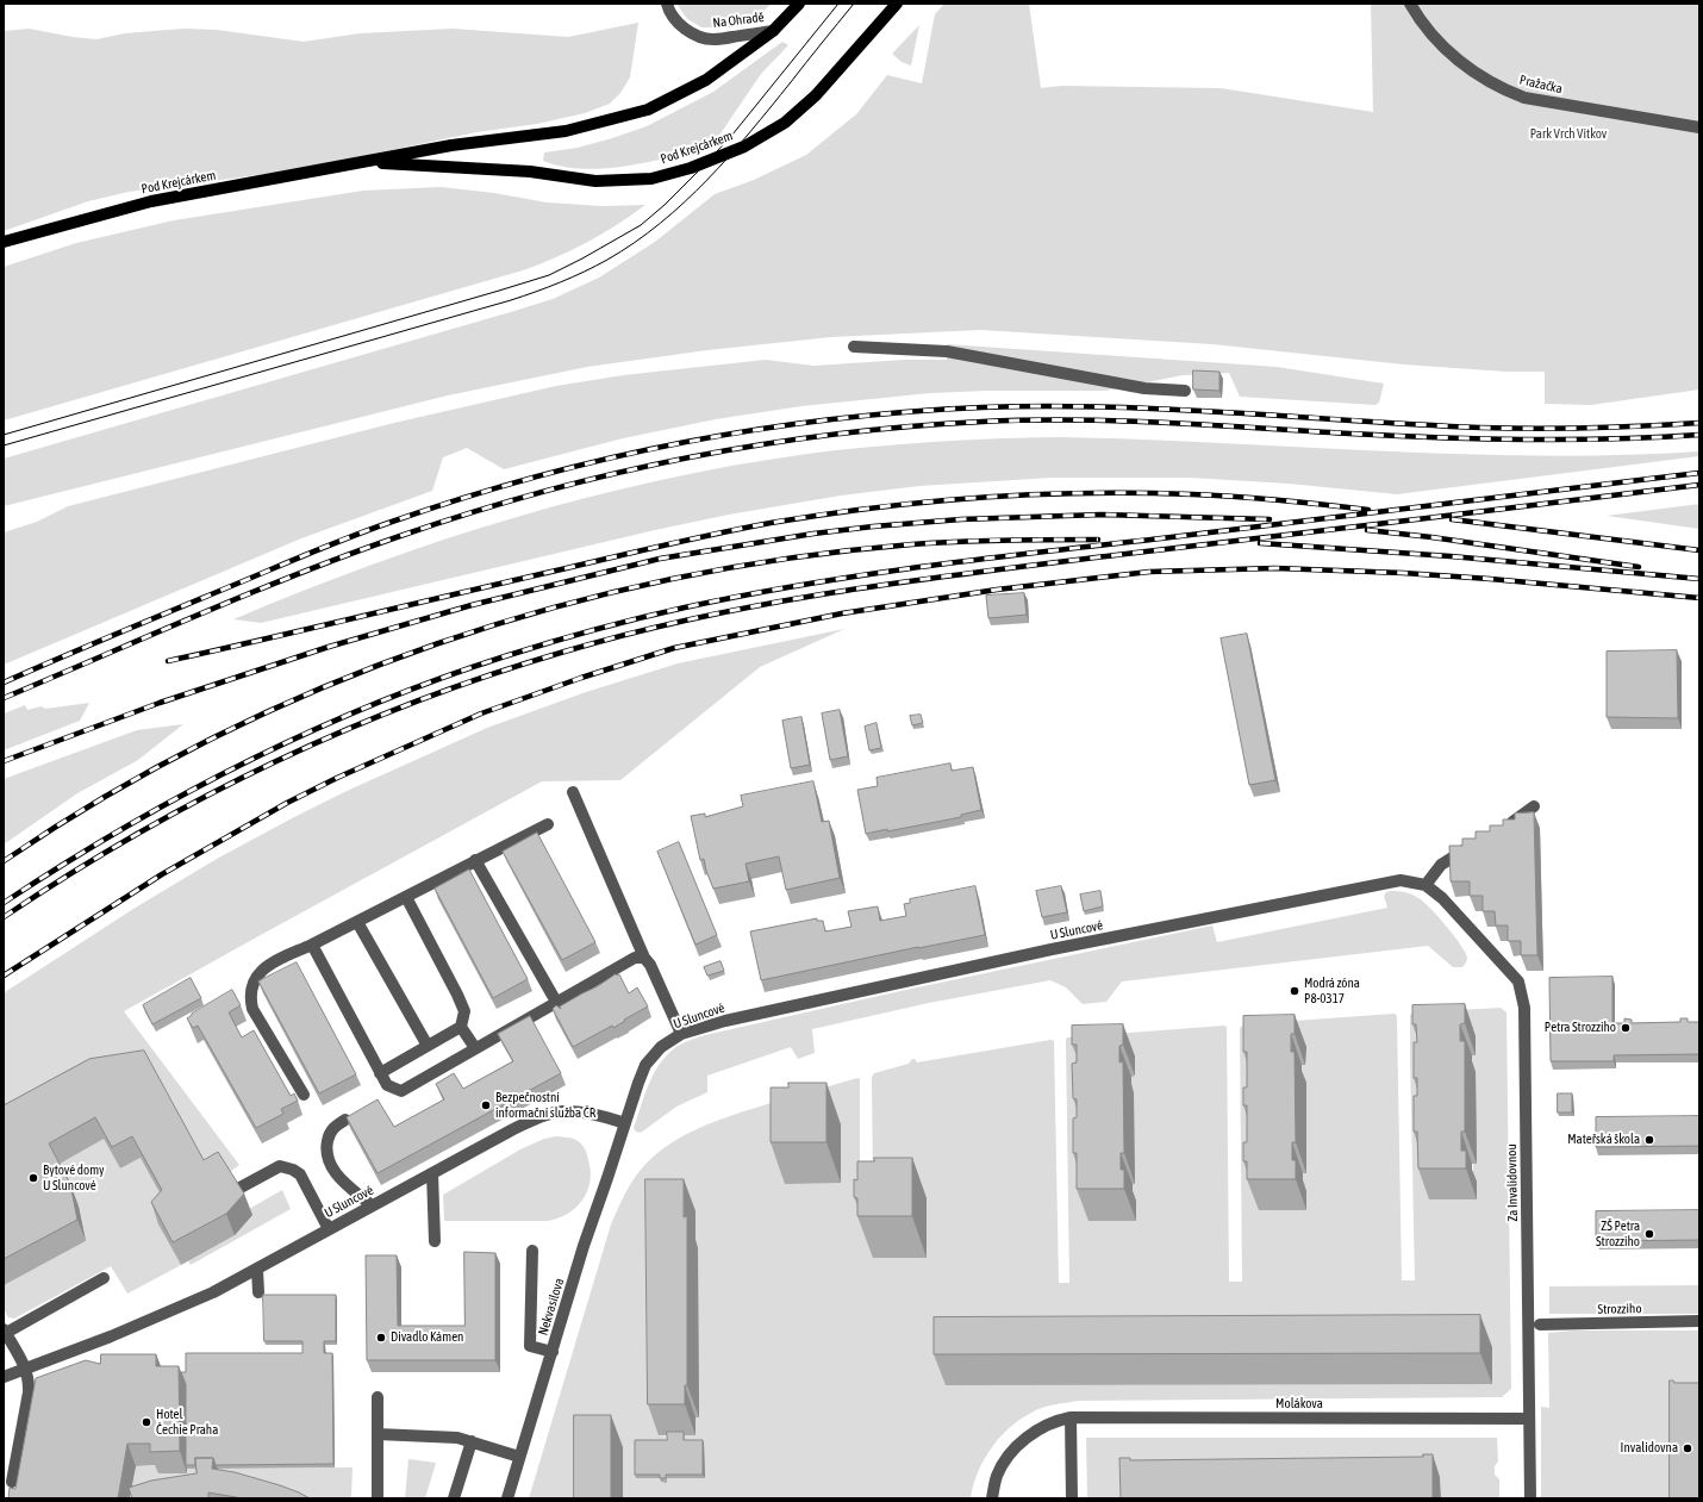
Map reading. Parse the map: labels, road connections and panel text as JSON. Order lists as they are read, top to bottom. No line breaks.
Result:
{"streets":{"main road":["Pod Krejcárkem"],"street":["Na Ohradě","Pražačka","U Sluncové","Za Invalidovnou","Nekvasilova","Strozziho","Molákova"]},"crossings":[["Na Ohradě","Pod Krejcárkem"],["U Sluncové","Za Invalidovnou"],["U Sluncové","Nekvasilova"],["Za Invalidovnou","Molákova"]],"parks":["Park Vrch Vítkov"],"places":["Modrá zóna P8-0317","Petra Strozziho","Bezpečnostní informační služba ČR","Mateřská škola","Bytové domy U Sluncové","ZŠ Petra Strozziho","Divadlo Kámen","Hotel Čechie Praha","Invalidovna"]}
